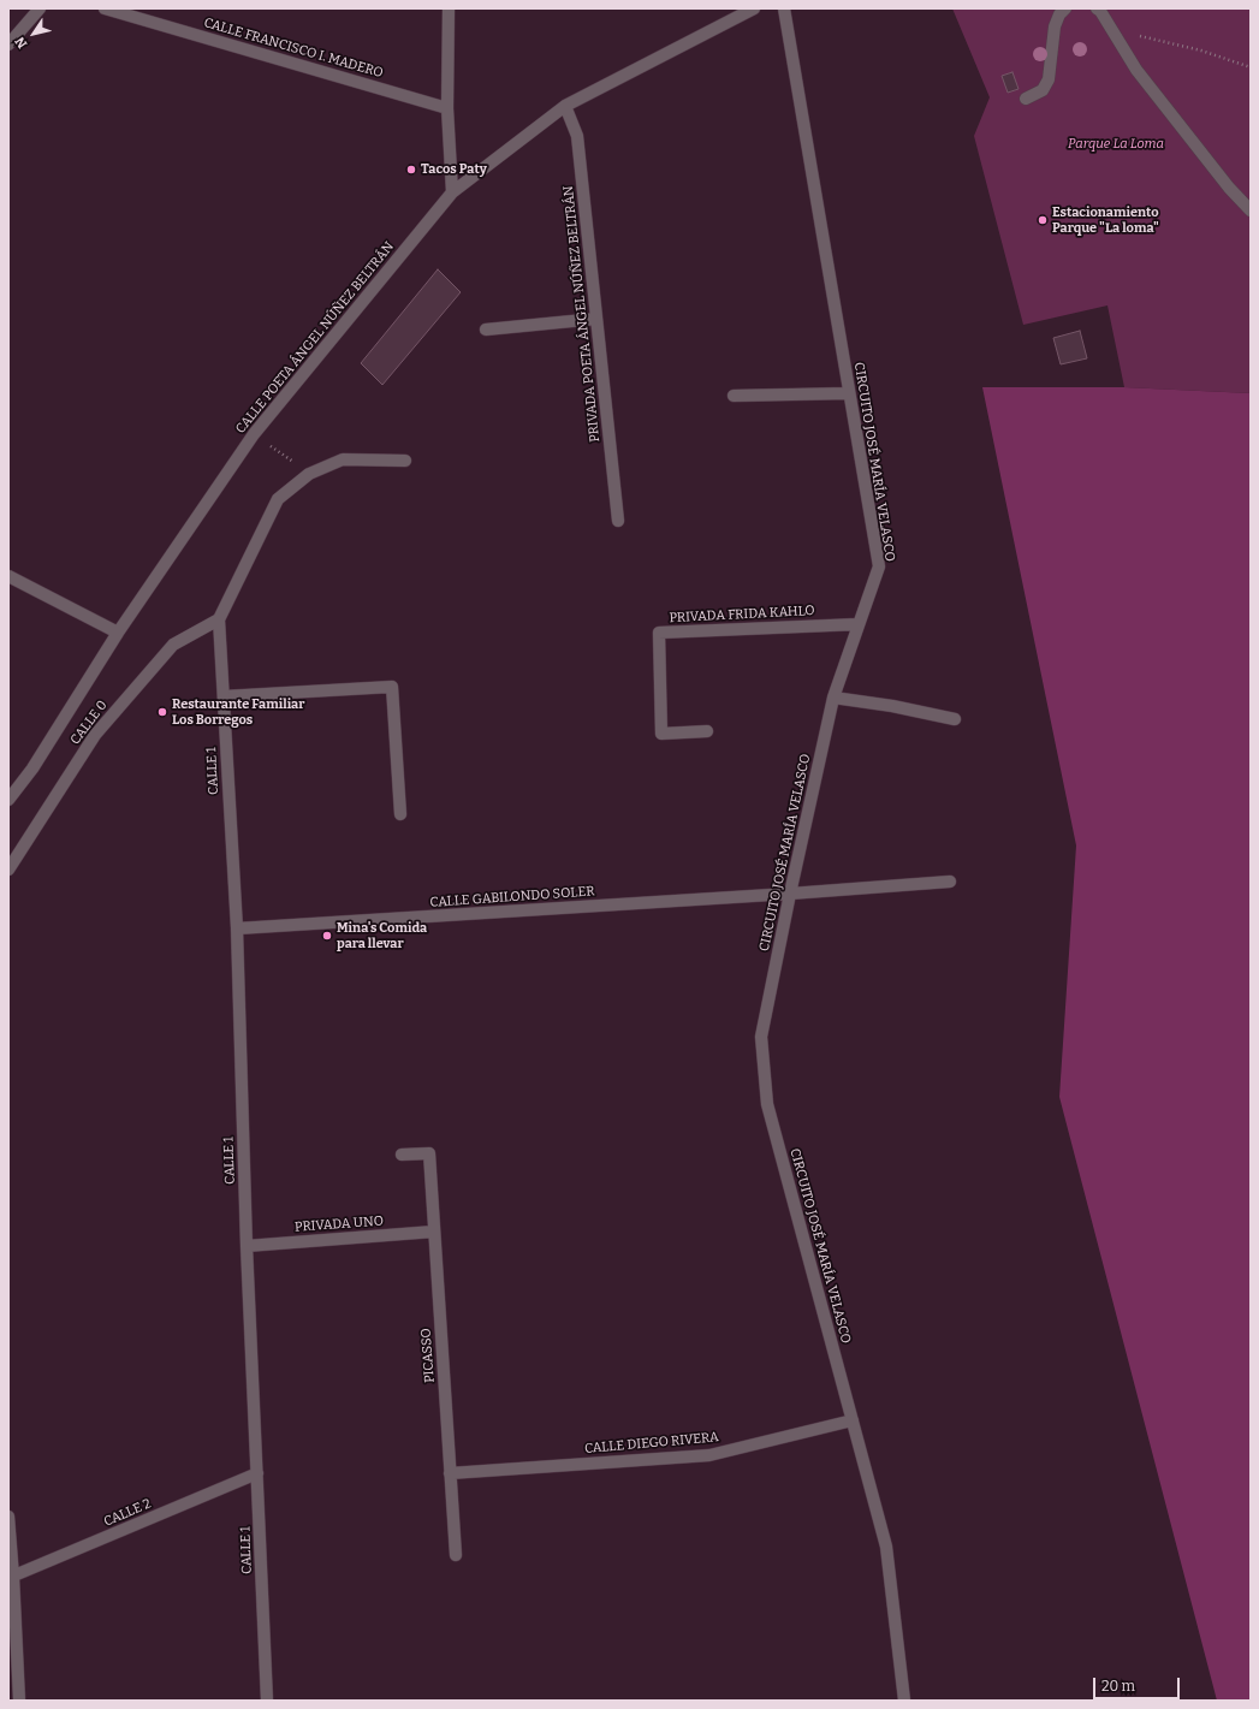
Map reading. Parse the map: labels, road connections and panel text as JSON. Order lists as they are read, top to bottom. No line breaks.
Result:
{"streets":{"street":["CALLE FRANCISCO I. MADERO","PRIVADA POETA ÁNGEL NÚÑEZ BELTRÁN","CALLE POETA ÁNGEL NÚÑEZ BELTRÁN","CIRCUITO JOSÉ MARÍA VELASCO","PRIVADA FRIDA KAHLO","CALLE 0","CALLE 1","CALLE GABILONDO SOLER","PRIVADA UNO","PICASSO","CALLE DIEGO RIVERA","CALLE 2"]},"crossings":[["PRIVADA POETA ÁNGEL NÚÑEZ BELTRÁN","CALLE POETA ÁNGEL NÚÑEZ BELTRÁN"],["CIRCUITO JOSÉ MARÍA VELASCO","PRIVADA FRIDA KAHLO"],["CIRCUITO JOSÉ MARÍA VELASCO","CALLE GABILONDO SOLER"],["CIRCUITO JOSÉ MARÍA VELASCO","CALLE DIEGO RIVERA"],["CALLE 0","CALLE 1"],["CALLE 1","CALLE GABILONDO SOLER"],["CALLE 1","PRIVADA UNO"],["CALLE 1","CALLE 2"],["PRIVADA UNO","PICASSO"],["PICASSO","CALLE DIEGO RIVERA"]],"parks":["Parque La Loma"],"places":["Tacos Paty","Estacionamiento Parque \"La loma\"","Restaurante Familiar Los Borregos","Mina's Comida para llevar"],"scale_bar":"20 m","north":"bottom left"}
